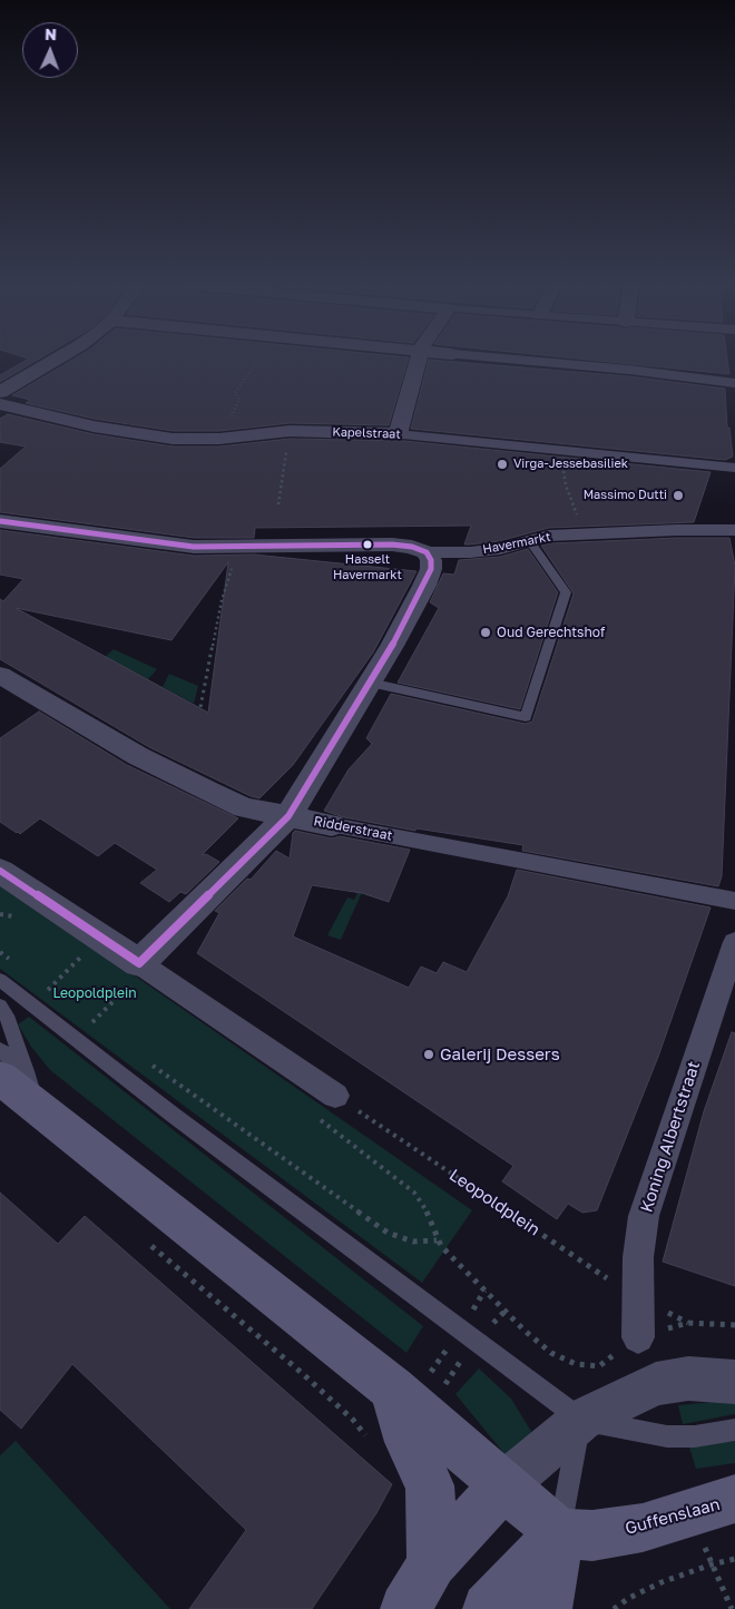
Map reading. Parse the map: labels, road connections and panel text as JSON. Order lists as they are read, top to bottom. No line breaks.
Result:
{"streets":{"main road":["Guffenslaan"],"street":["Kapelstraat","Havermarkt","Ridderstraat","Koning Albertstraat"],"path":["Leopoldplein"]},"crossings":[["Koning Albertstraat","Leopoldplein"]],"parks":["Leopoldplein"],"places":["Virga-Jessebasiliek","Massimo Dutti","Hasselt Havermarkt","Oud Gerechtshof","Galerij Dessers"],"north":"top"}
